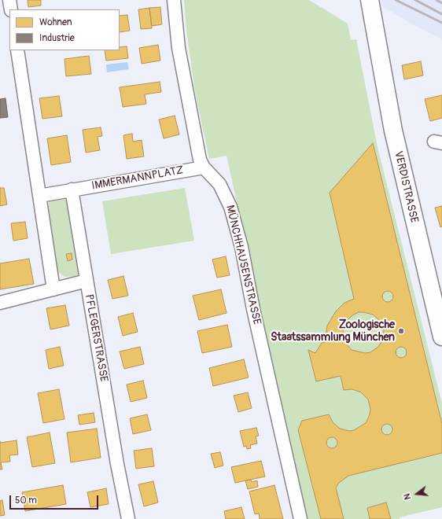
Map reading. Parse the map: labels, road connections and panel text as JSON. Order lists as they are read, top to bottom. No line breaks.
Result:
{"streets":{"main road":["VERDISTRASSE"],"street":["IMMERMANNPLATZ","MÜNCHHAUSENSTRASSE","PFLEGERSTRASSE"]},"crossings":[["IMMERMANNPLATZ","MÜNCHHAUSENSTRASSE"],["IMMERMANNPLATZ","PFLEGERSTRASSE"]],"places":["Zoologische Staatssammlung München"],"legend":["Wohnen","Industrie"],"scale_bar":"50 m","north":"left"}
